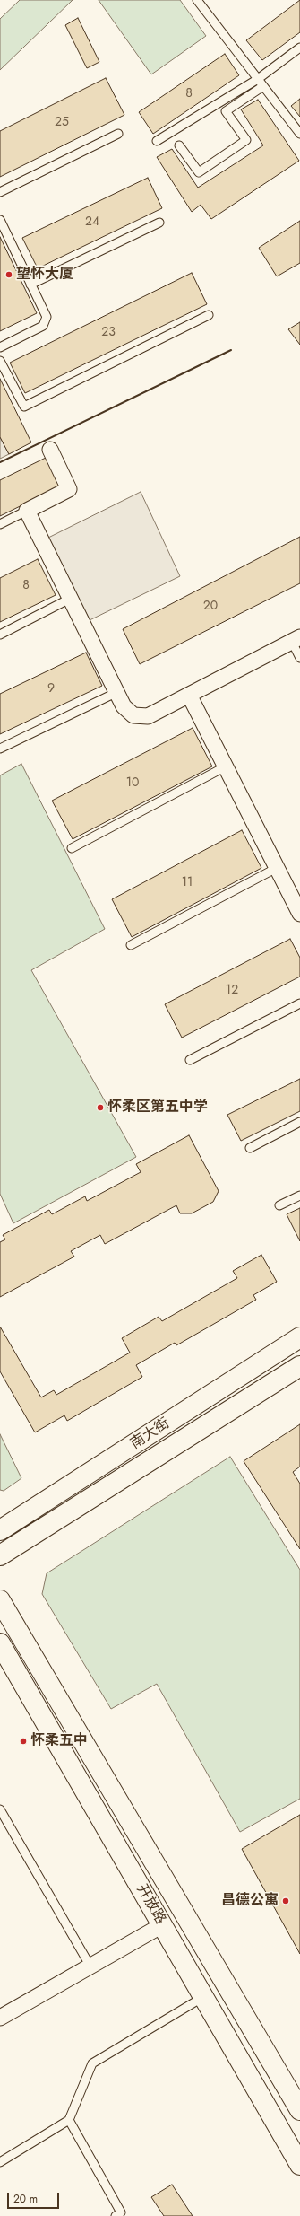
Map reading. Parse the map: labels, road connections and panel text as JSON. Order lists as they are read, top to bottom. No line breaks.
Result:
{"streets":{"main road":["南大街","开放路"]},"places":["望怀大厦","怀柔区第五中学","怀柔五中","昌德公寓"],"house_numbers":["8","25","24","23","8","20","9","10","11","12"],"scale_bar":"20 m"}
